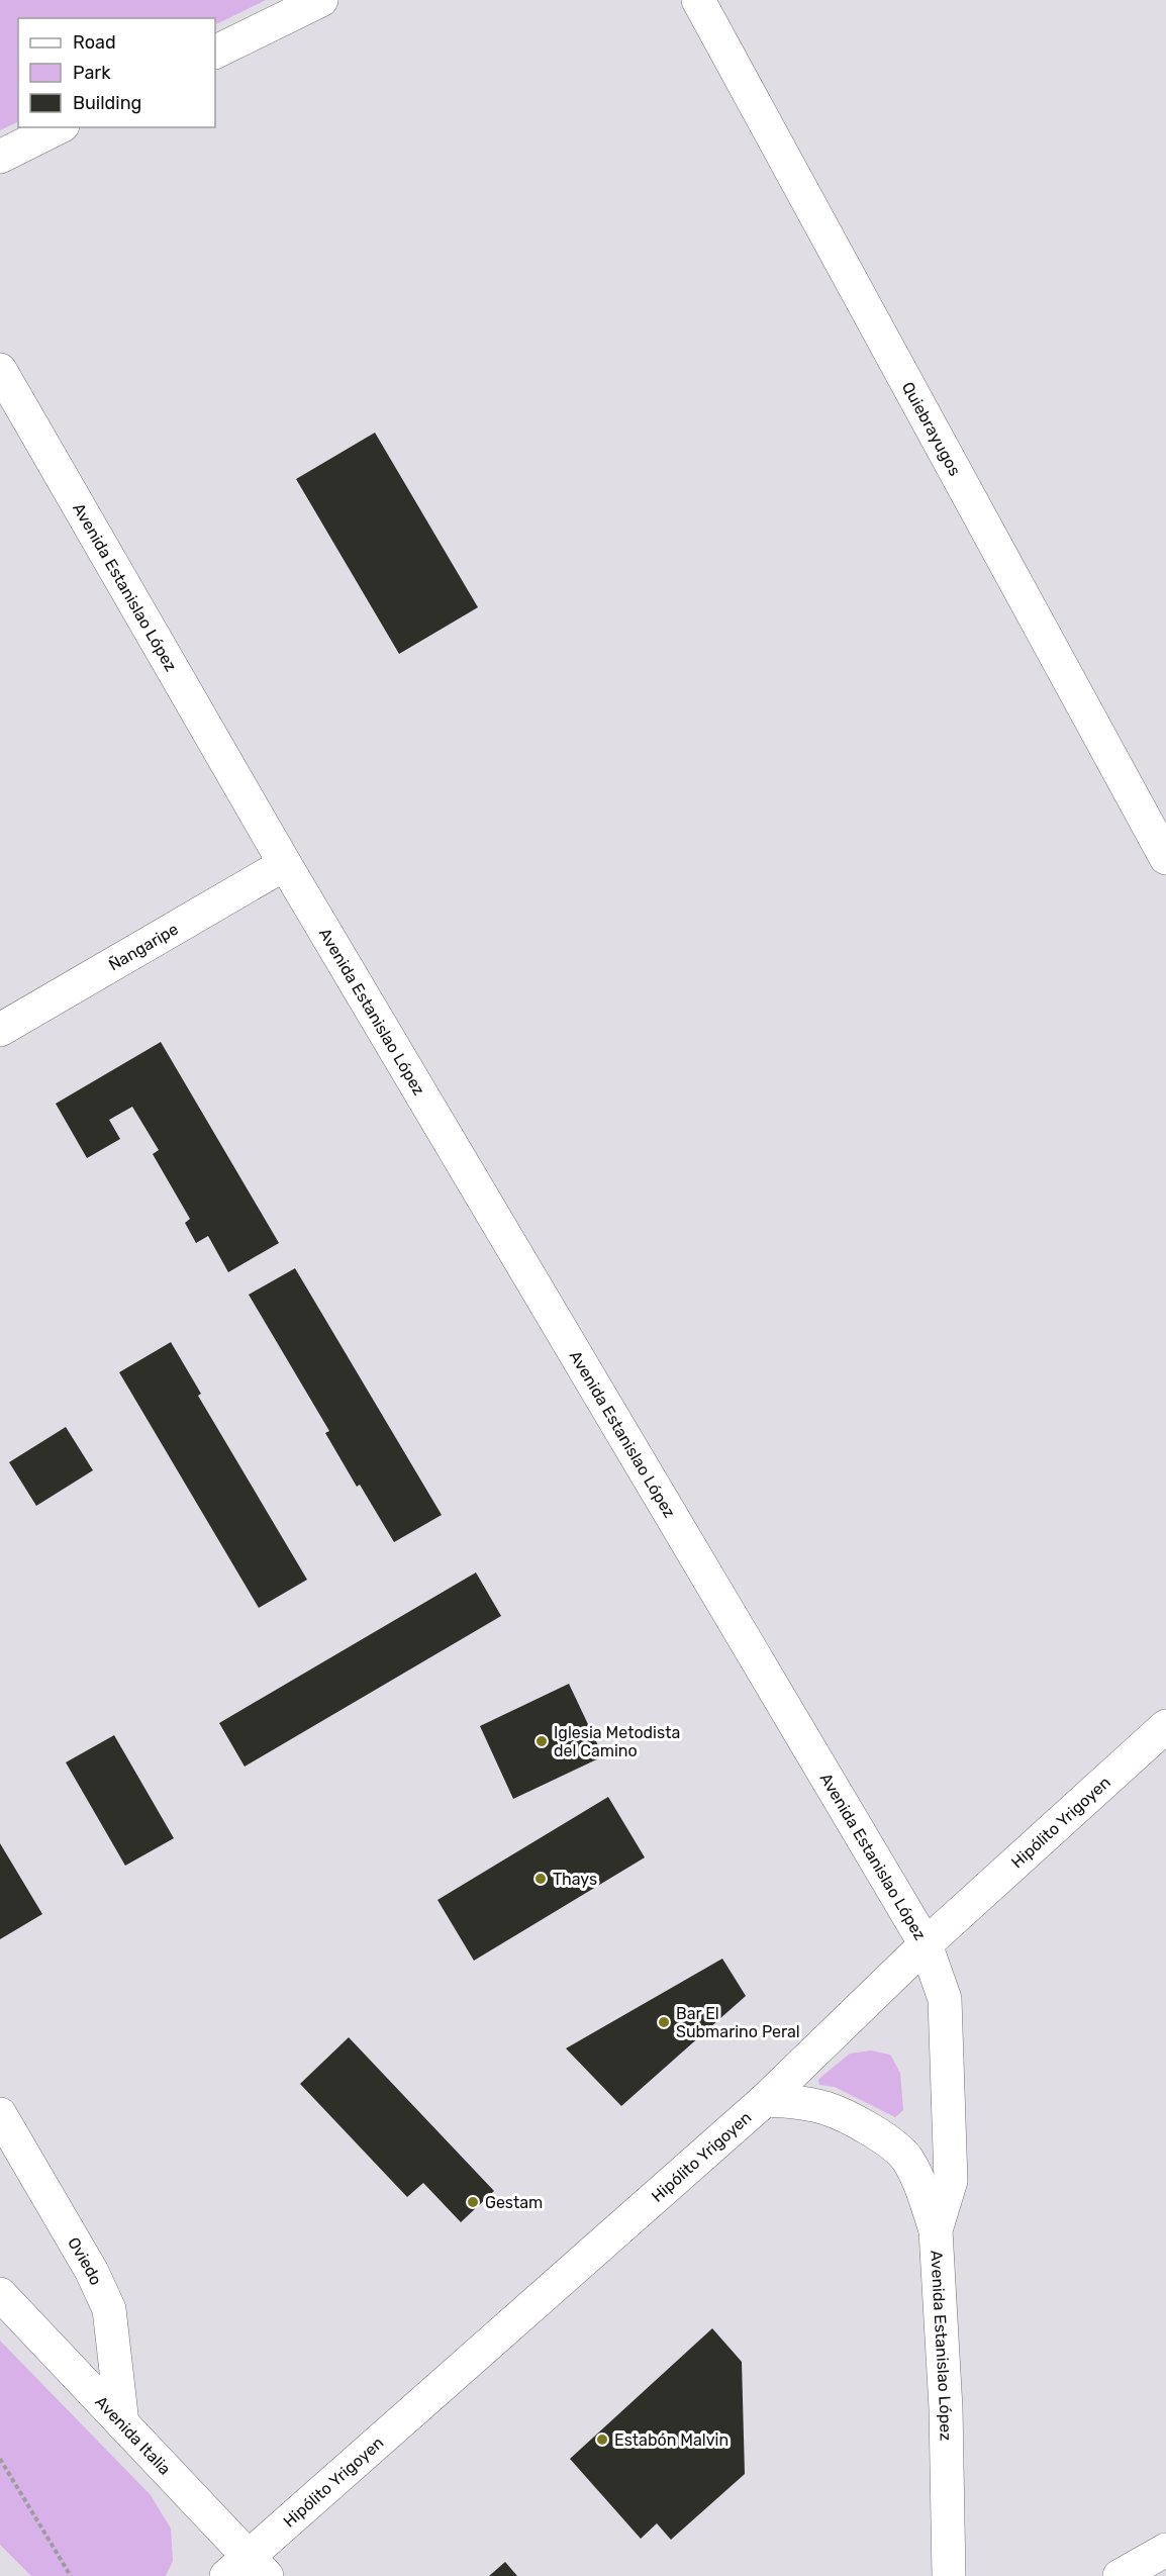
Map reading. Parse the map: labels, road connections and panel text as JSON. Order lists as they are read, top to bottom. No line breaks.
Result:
{"streets":{"street":["Quiebrayugos","Avenida Estanislao López","Ñangaripe","Hipólito Yrigoyen","Oviedo","Avenida Italia"]},"crossings":[["Avenida Estanislao López","Ñangaripe"],["Avenida Estanislao López","Hipólito Yrigoyen"],["Hipólito Yrigoyen","Avenida Italia"],["Oviedo","Avenida Italia"]],"places":["Iglesia Metodista del Camino","Thays","Bar El Submarino Peral","Gestam","Estabón Malvin"],"legend":["Road","Park","Building"]}
